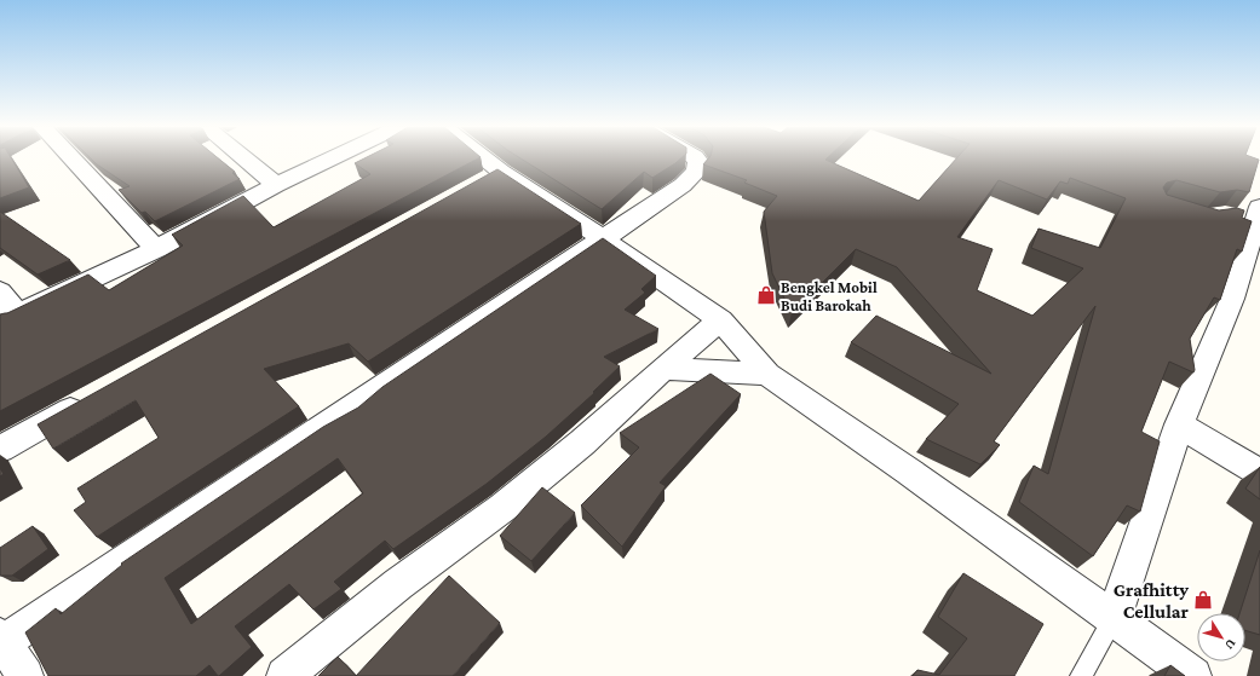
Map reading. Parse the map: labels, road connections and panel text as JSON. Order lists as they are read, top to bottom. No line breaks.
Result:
{"places":{"shop":["Bengkel Mobil Budi Barokah","Grafhitty Cellular"]},"north":"bottom right"}
